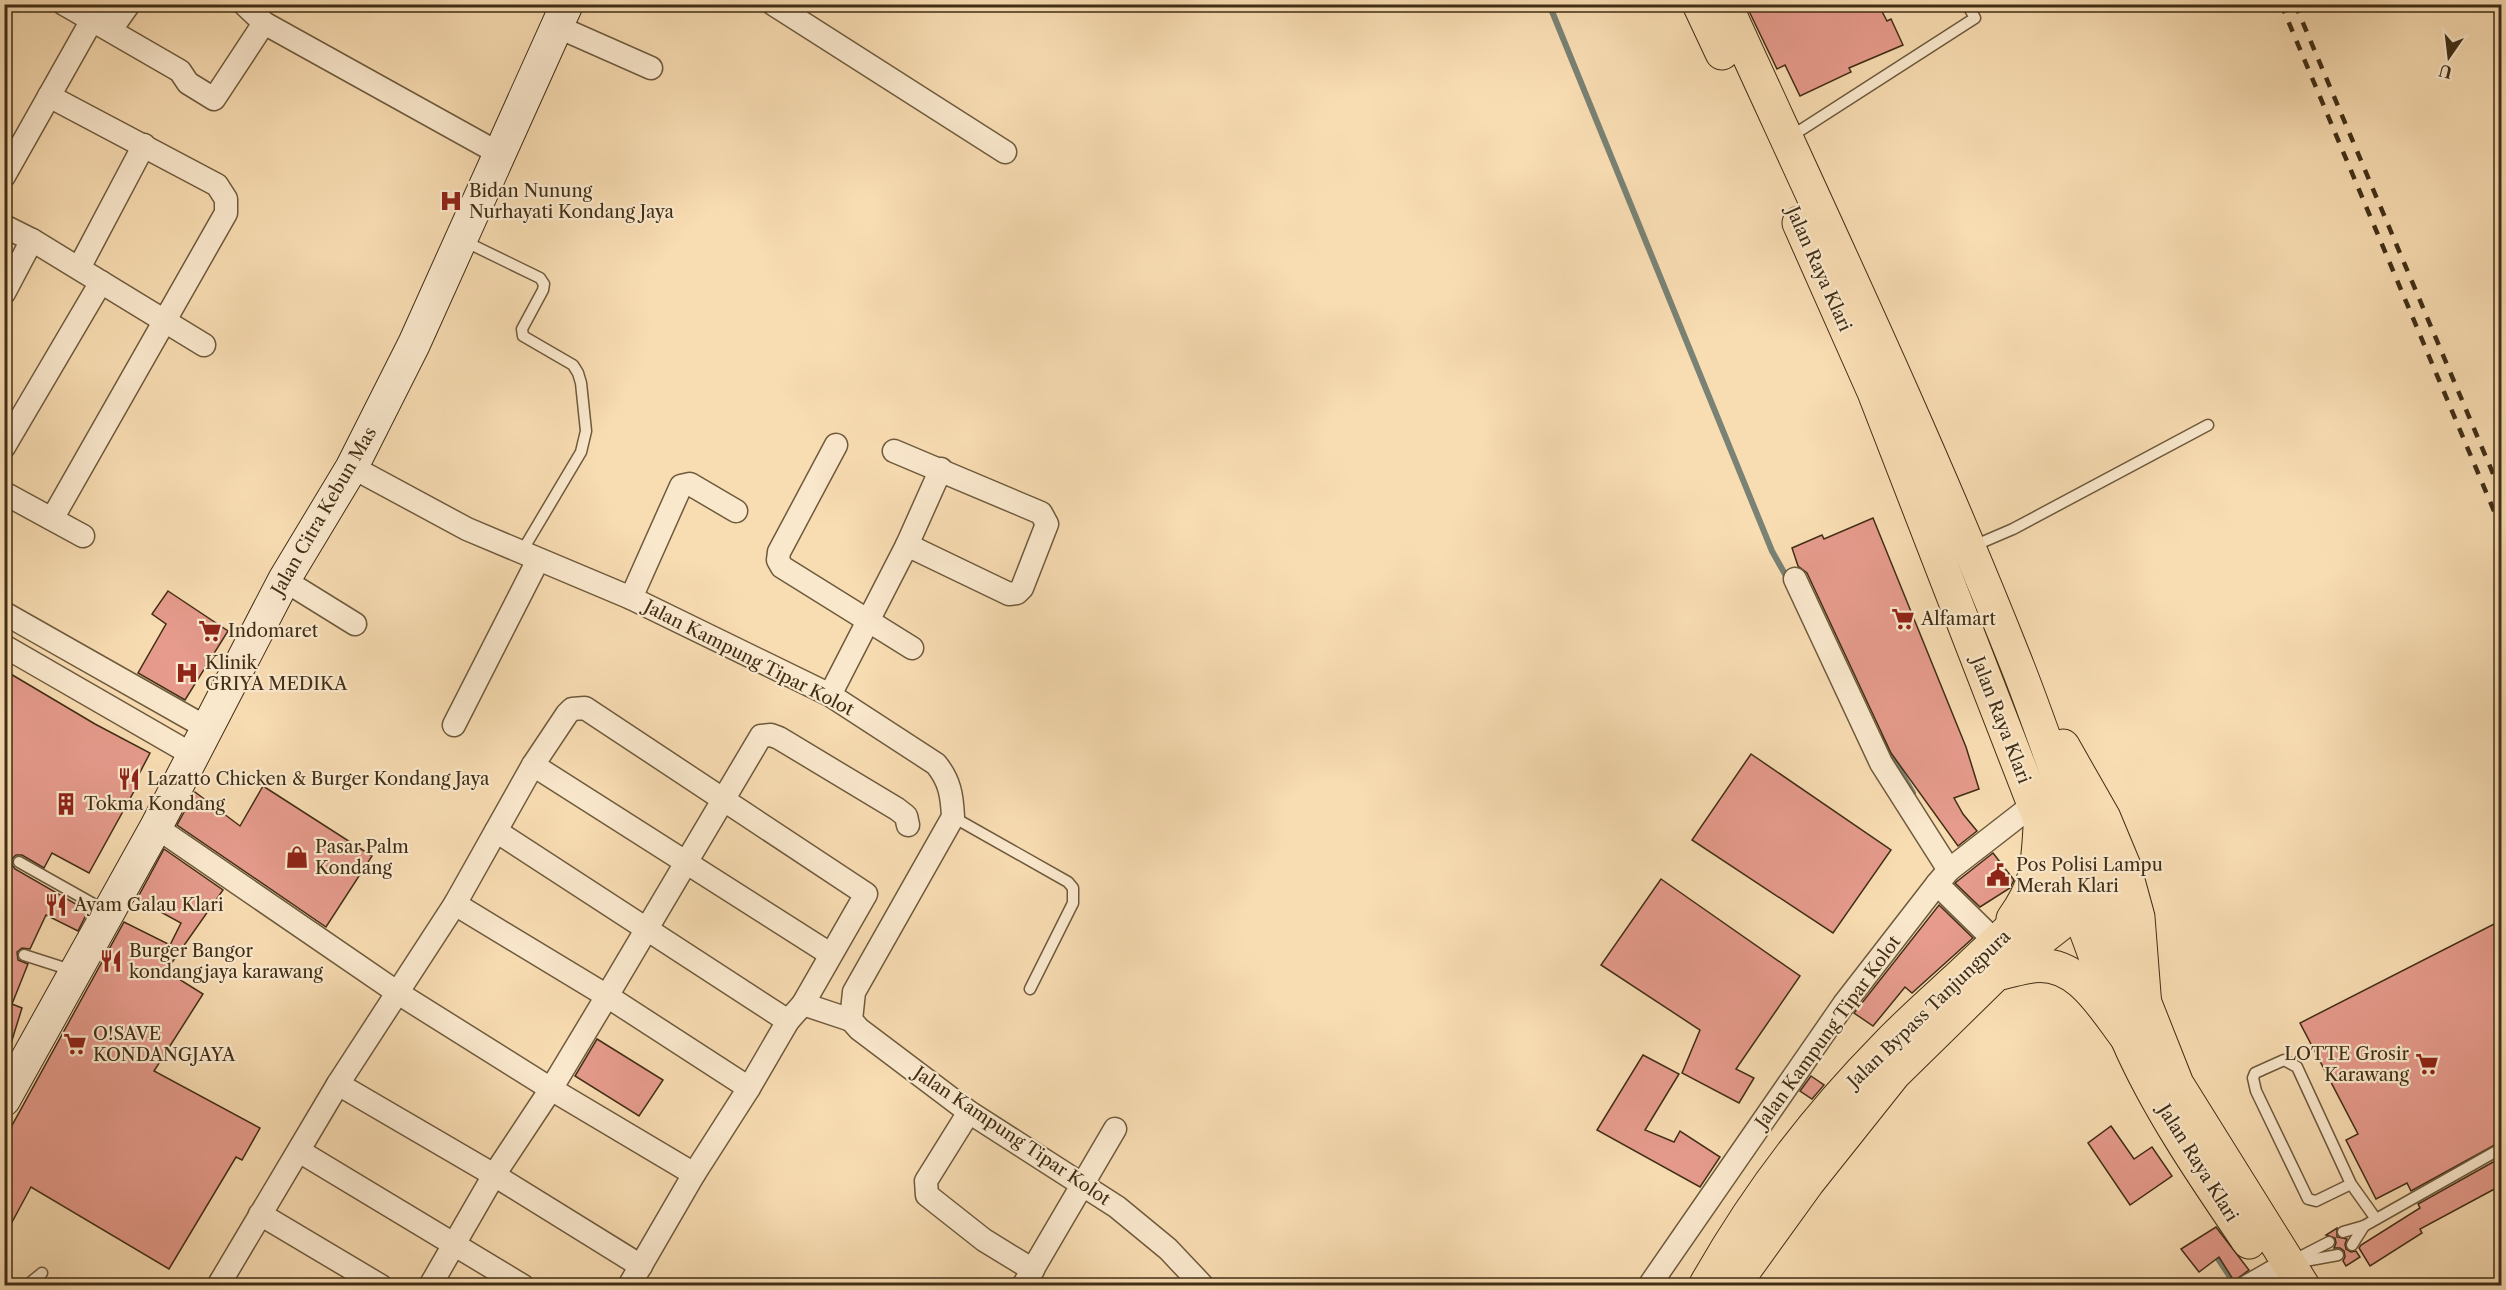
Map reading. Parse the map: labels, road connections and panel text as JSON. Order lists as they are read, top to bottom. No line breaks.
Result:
{"streets":{"main road":["Jalan Raya Klari","Jalan Bypass Tanjungpura"],"street":["Jalan Citra Kebun Mas","Jalan Kampung Tipar Kolot"]},"crossings":[["Jalan Raya Klari","Jalan Kampung Tipar Kolot"],["Jalan Raya Klari","Jalan Bypass Tanjungpura"],["Jalan Citra Kebun Mas","Jalan Kampung Tipar Kolot"]],"places":{"hospital":["Bidan Nunung Nurhayati Kondang Jaya","Klinik GRIYA MEDIKA"],"supermarket":["Alfamart","Indomaret","O!SAVE KONDANGJAYA","LOTTE Grosir Karawang"],"restaurant":["Lazatto Chicken & Burger Kondang Jaya","Ayam Galau Klari","Burger Bangor kondangjaya karawang"],"building":["Tokma Kondang"],"shop":["Pasar Palm Kondang"],"public building":["Pos Polisi Lampu Merah Klari"]},"north":"bottom"}
